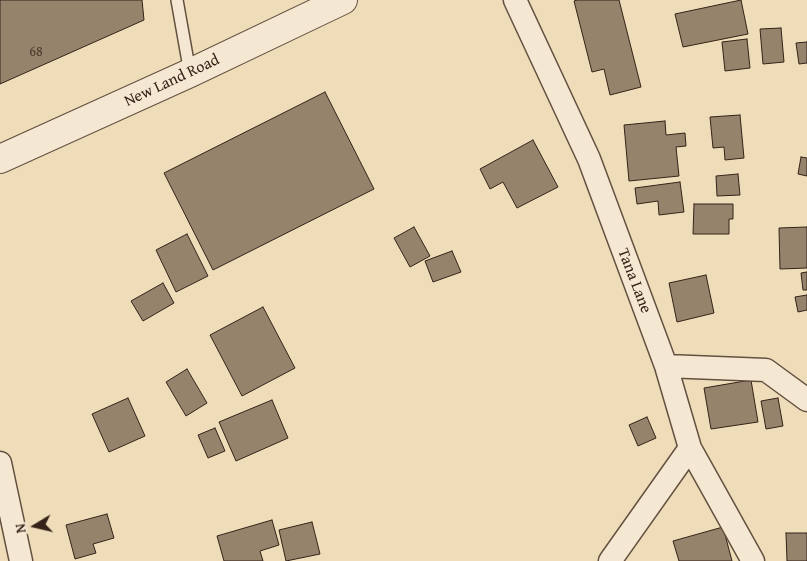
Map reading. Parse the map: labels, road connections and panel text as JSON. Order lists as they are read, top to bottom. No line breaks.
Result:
{"streets":{"street":["New Land Road","Tana Lane"]},"house_numbers":["68"],"north":"left"}
